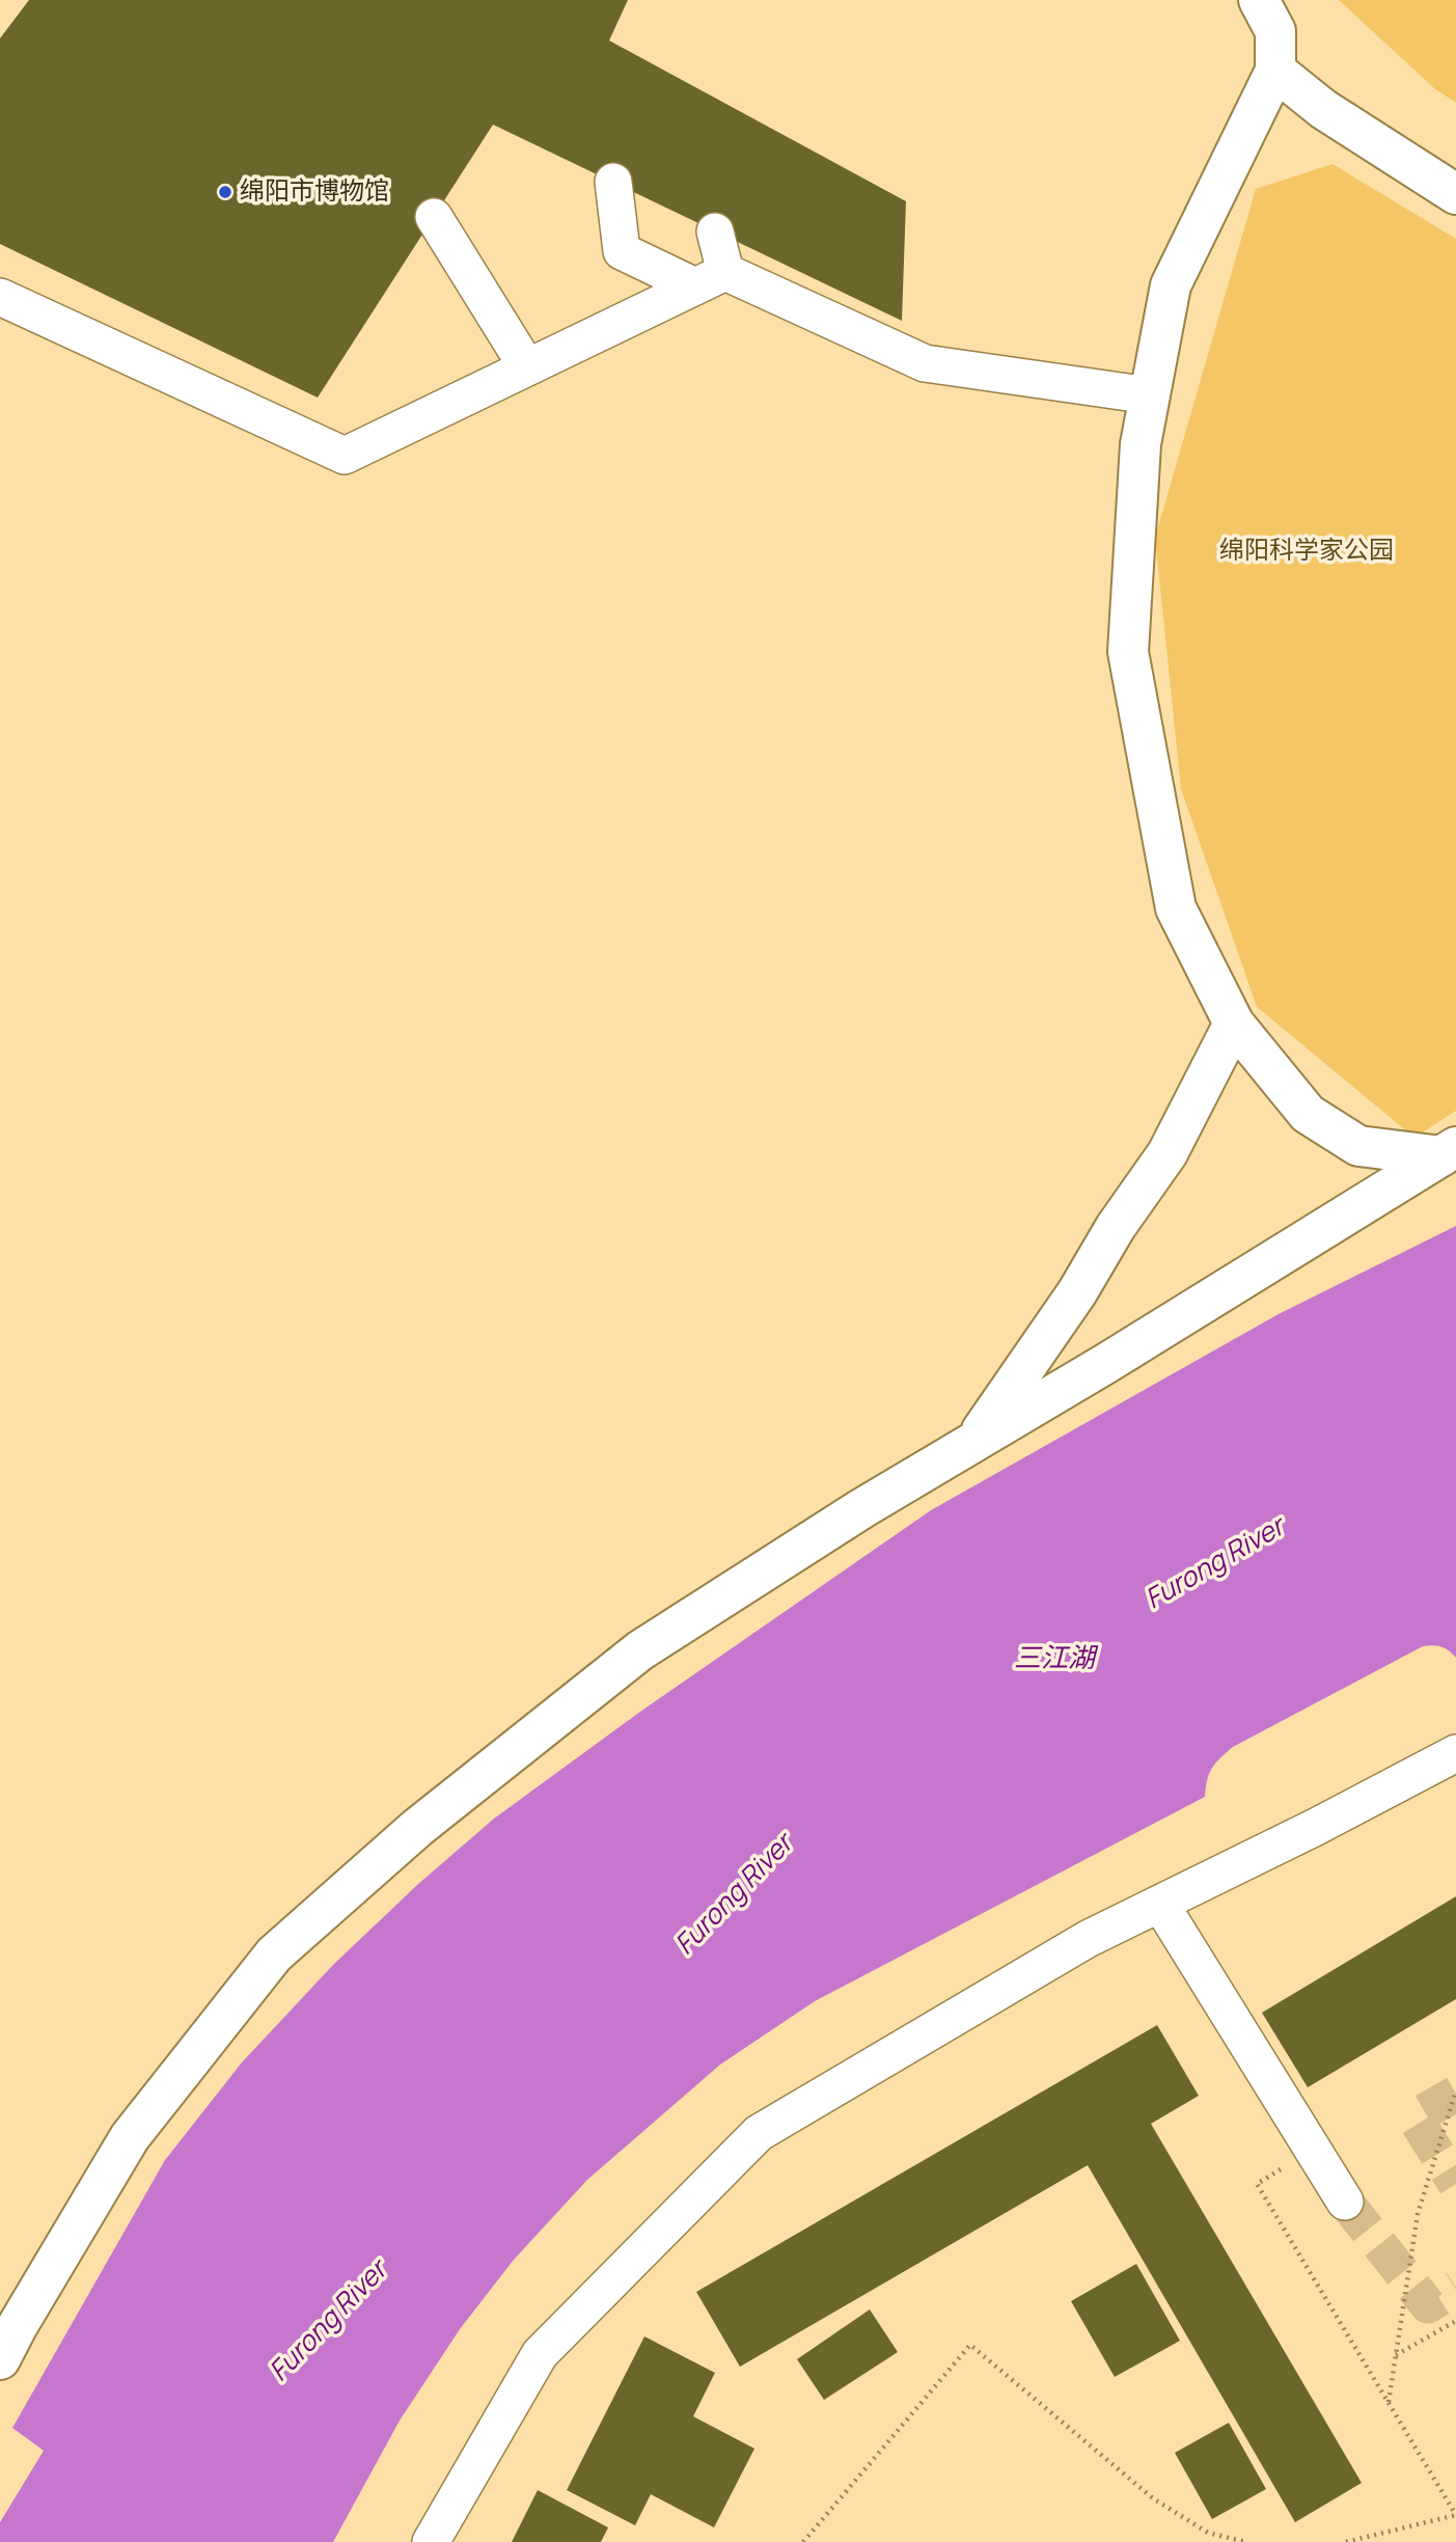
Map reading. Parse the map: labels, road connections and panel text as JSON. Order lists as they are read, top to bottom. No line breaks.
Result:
{"water":["Furong River","三江湖"],"parks":["绵阳科学家公园"],"places":["绵阳市博物馆"]}
